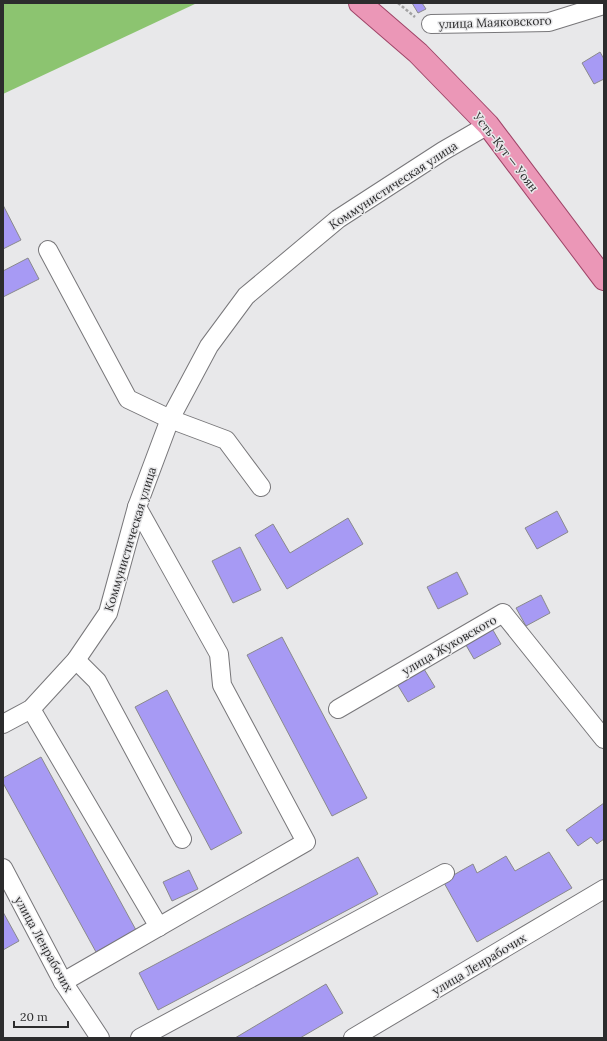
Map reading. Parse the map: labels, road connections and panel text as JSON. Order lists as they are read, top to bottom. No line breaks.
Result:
{"streets":{"main road":["Усть-Кут — Уоян"],"street":["улица Маяковского","Коммунистическая улица","улица Жуковского","улица Ленрабочих"]},"crossings":[["Усть-Кут — Уоян","Коммунистическая улица"]],"scale_bar":"20 m"}
